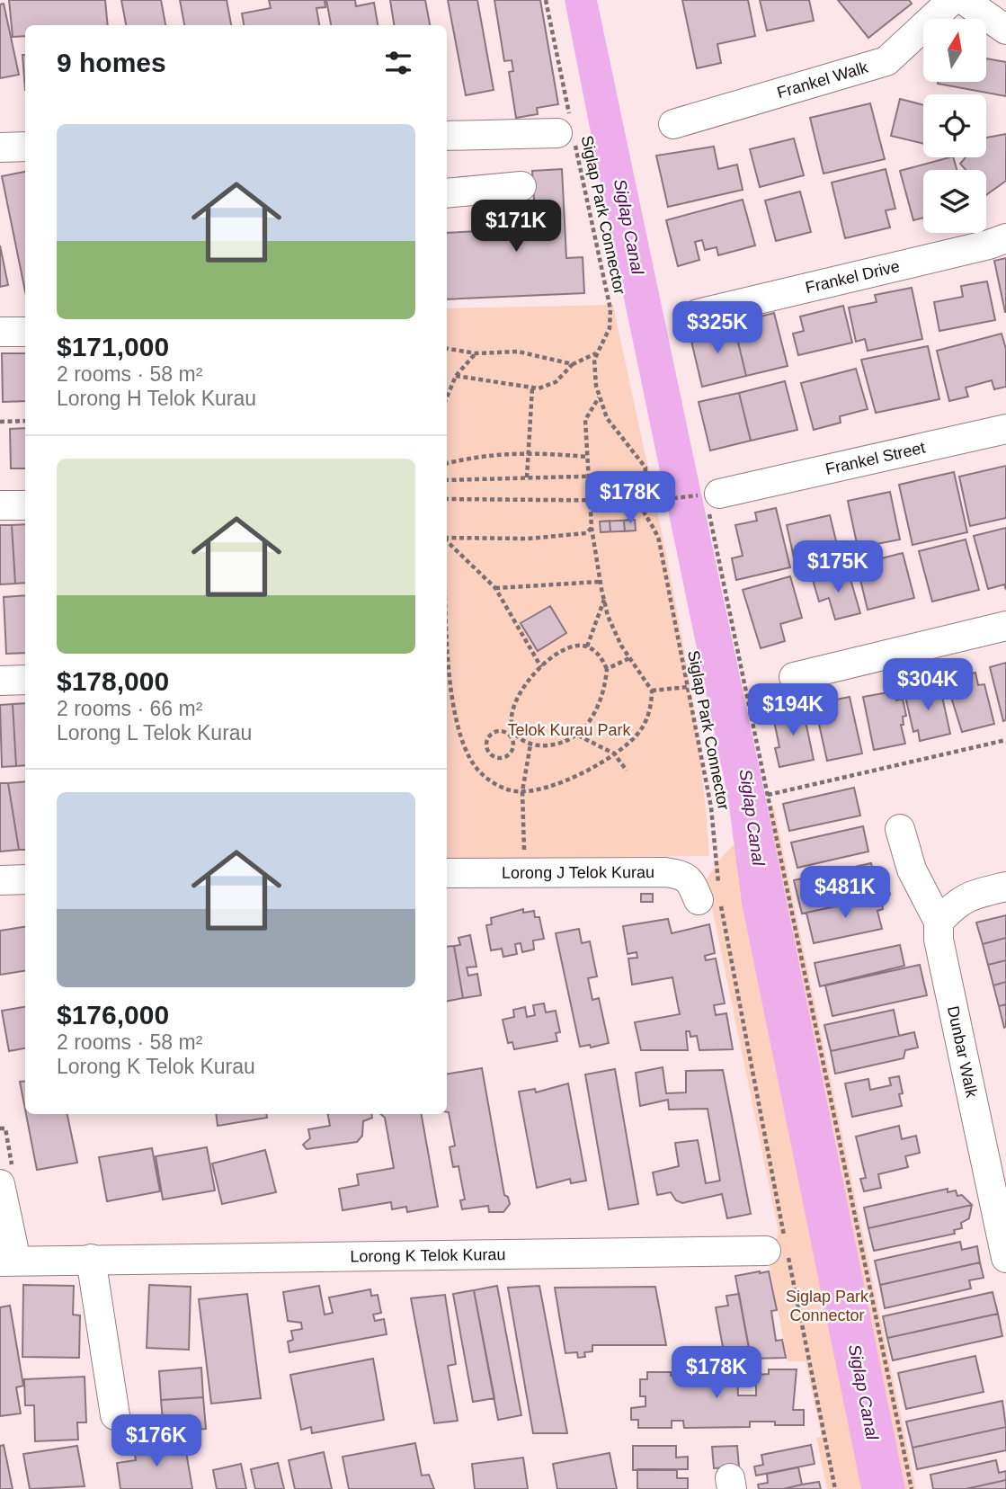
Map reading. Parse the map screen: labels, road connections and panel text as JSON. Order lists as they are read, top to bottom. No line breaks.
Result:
{"streets":{"street":["Frankel Walk","Frankel Drive","Frankel Street","Lorong J Telok Kurau","Dunbar Walk","Lorong K Telok Kurau"],"path":["Siglap Park Connector"]},"crossings":[["Siglap Park Connector","Lorong J Telok Kurau"],["Siglap Park Connector","Lorong K Telok Kurau"]],"water":["Siglap Canal"],"parks":["Telok Kurau Park","Siglap Park Connector"],"north":"top","page":{"heading":"9 homes","list":[{"name":"$171,000","note":"2 rooms · 58 m² · Lorong H Telok Kurau"},{"name":"$178,000","note":"2 rooms · 66 m² · Lorong L Telok Kurau"},{"name":"$176,000","note":"2 rooms · 58 m² · Lorong K Telok Kurau"}],"price":["$171K","$325K","$178K","$175K","$304K","$194K","$481K","$178K","$176K"]}}
